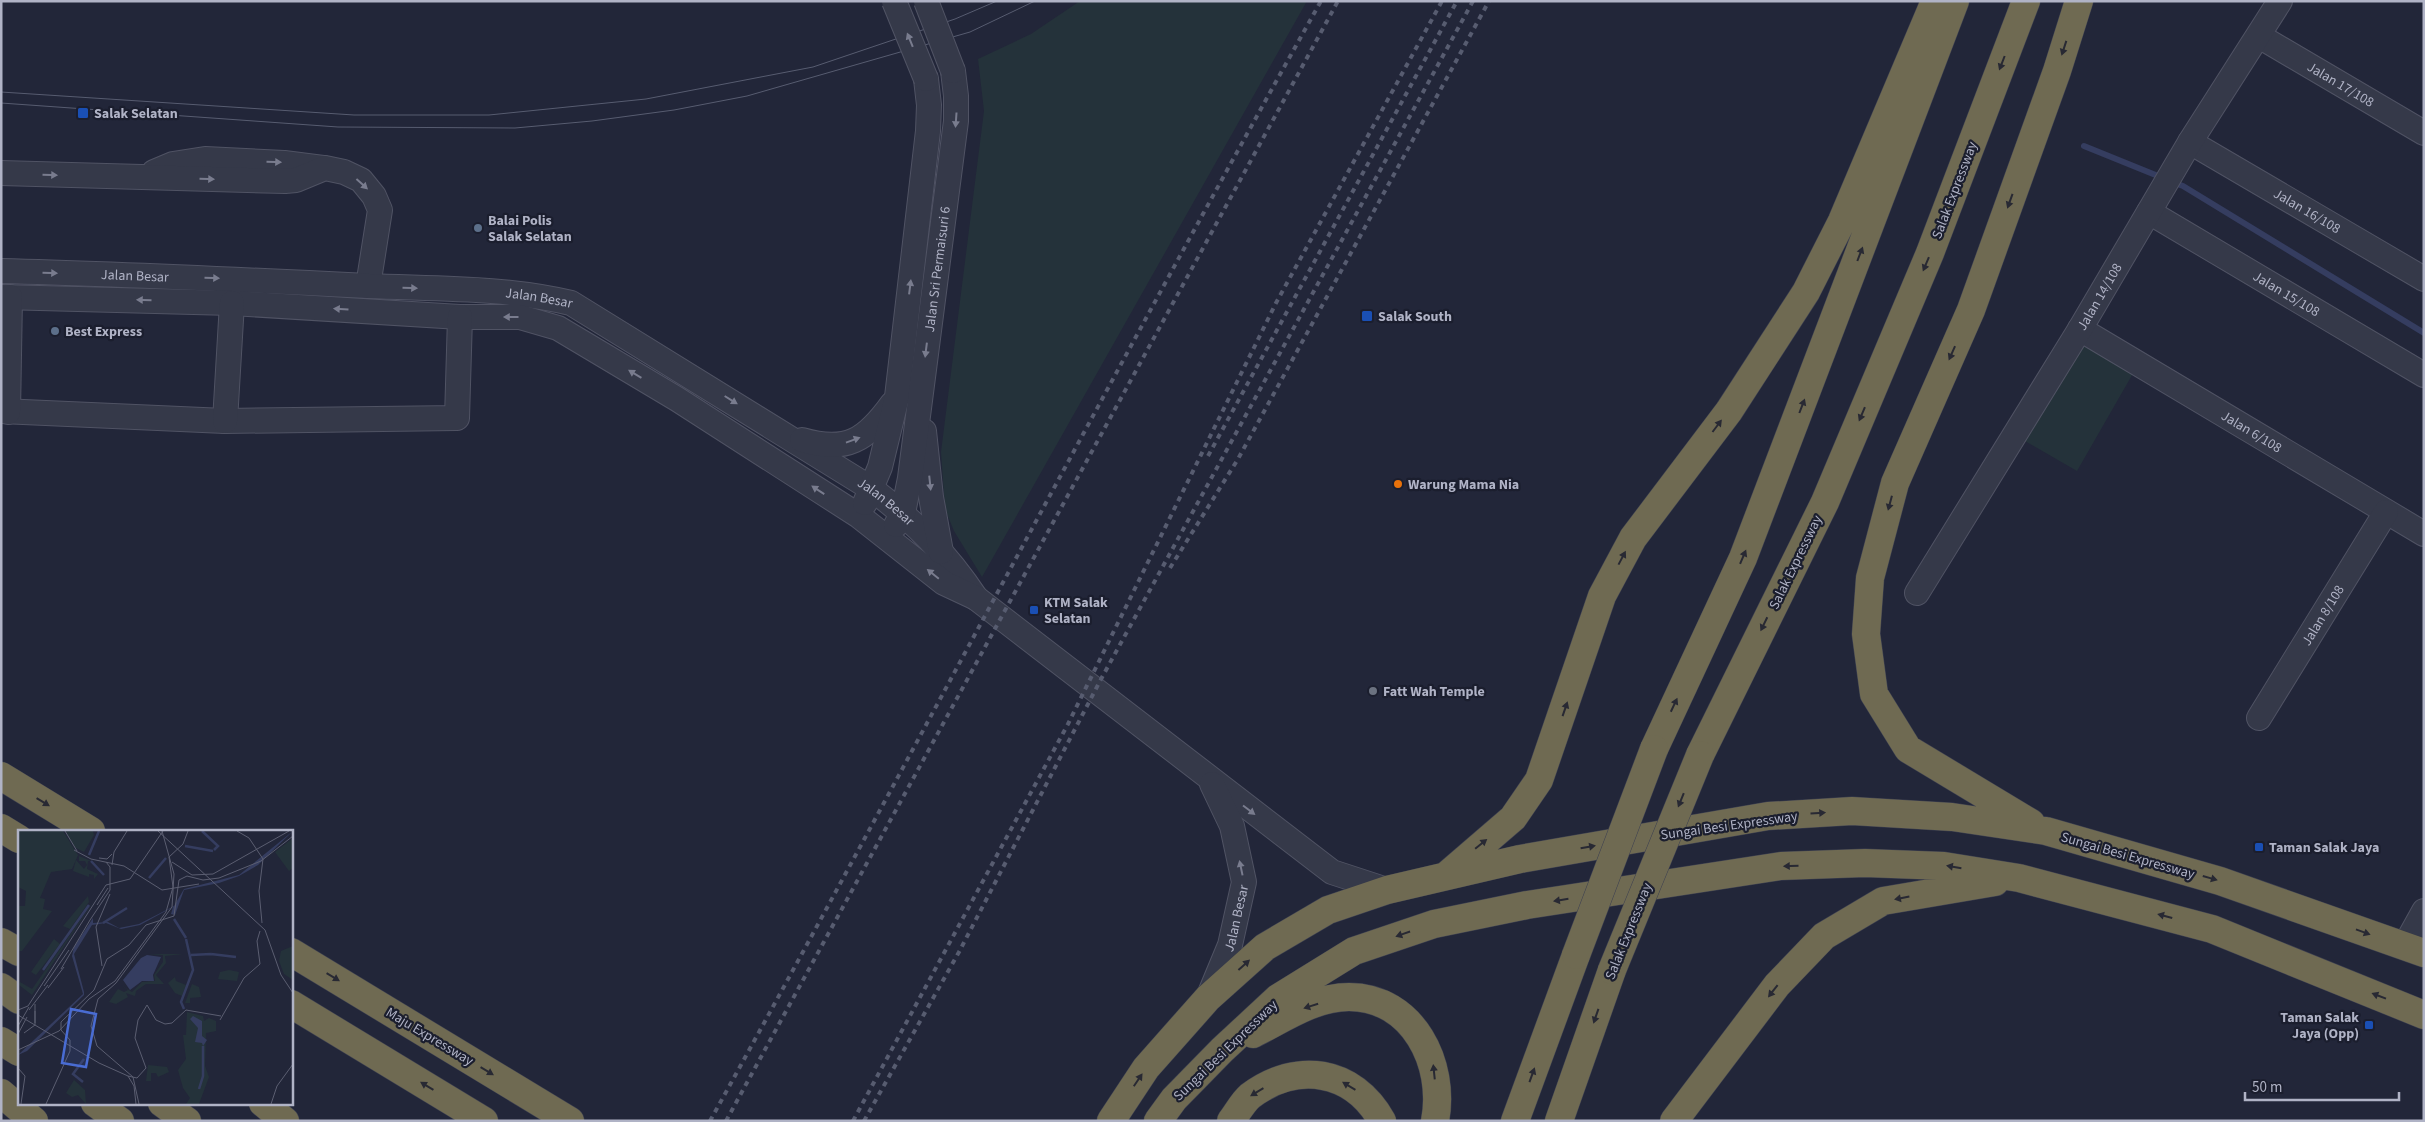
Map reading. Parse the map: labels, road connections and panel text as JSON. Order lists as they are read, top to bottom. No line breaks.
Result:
{"streets":{"highway":["Salak Expressway","Sungai Besi Expressway","Maju Expressway"],"street":["Jalan 17/108","Jalan 16/108","Jalan Sri Permaisuri 6","Jalan Besar","Jalan 15/108","Jalan 14/108","Jalan 6/108","Jalan 8/108"]},"crossings":[["Jalan 17/108","Jalan 14/108"],["Jalan 16/108","Jalan 14/108"],["Jalan Sri Permaisuri 6","Jalan Besar"],["Jalan Besar","Sungai Besi Expressway"],["Jalan 15/108","Jalan 14/108"],["Jalan 14/108","Jalan 6/108"],["Jalan 6/108","Jalan 8/108"]],"places":{"transit":["Salak Selatan","Salak South","KTM Salak Selatan","Taman Salak Jaya","Taman Salak Jaya (Opp)"],"other":["Balai Polis Salak Selatan","Best Express","Warung Mama Nia","Fatt Wah Temple"]},"scale_bar":"50 m"}
